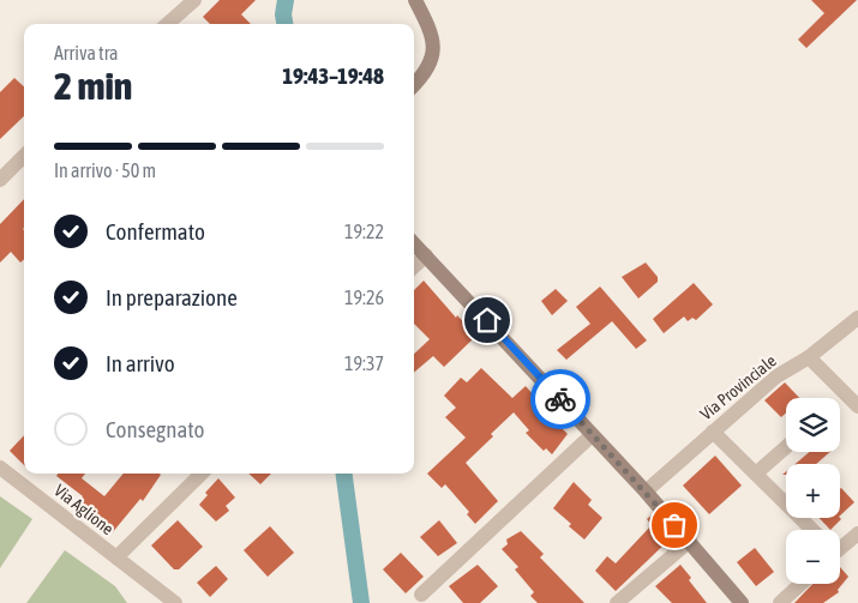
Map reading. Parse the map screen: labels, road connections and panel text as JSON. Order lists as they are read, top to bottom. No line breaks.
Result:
{"streets":{"street":["Via Provinciale","Via Aglione"]},"page":{"heading":["2 min","Arriva tra","19:43–19:48"],"bar":"In arrivo · 50 m","list":[["Confermato","19:22"],["In preparazione","19:26"],["In arrivo","19:37"],"Consegnato"],"map_buttons":["+","−"]}}
